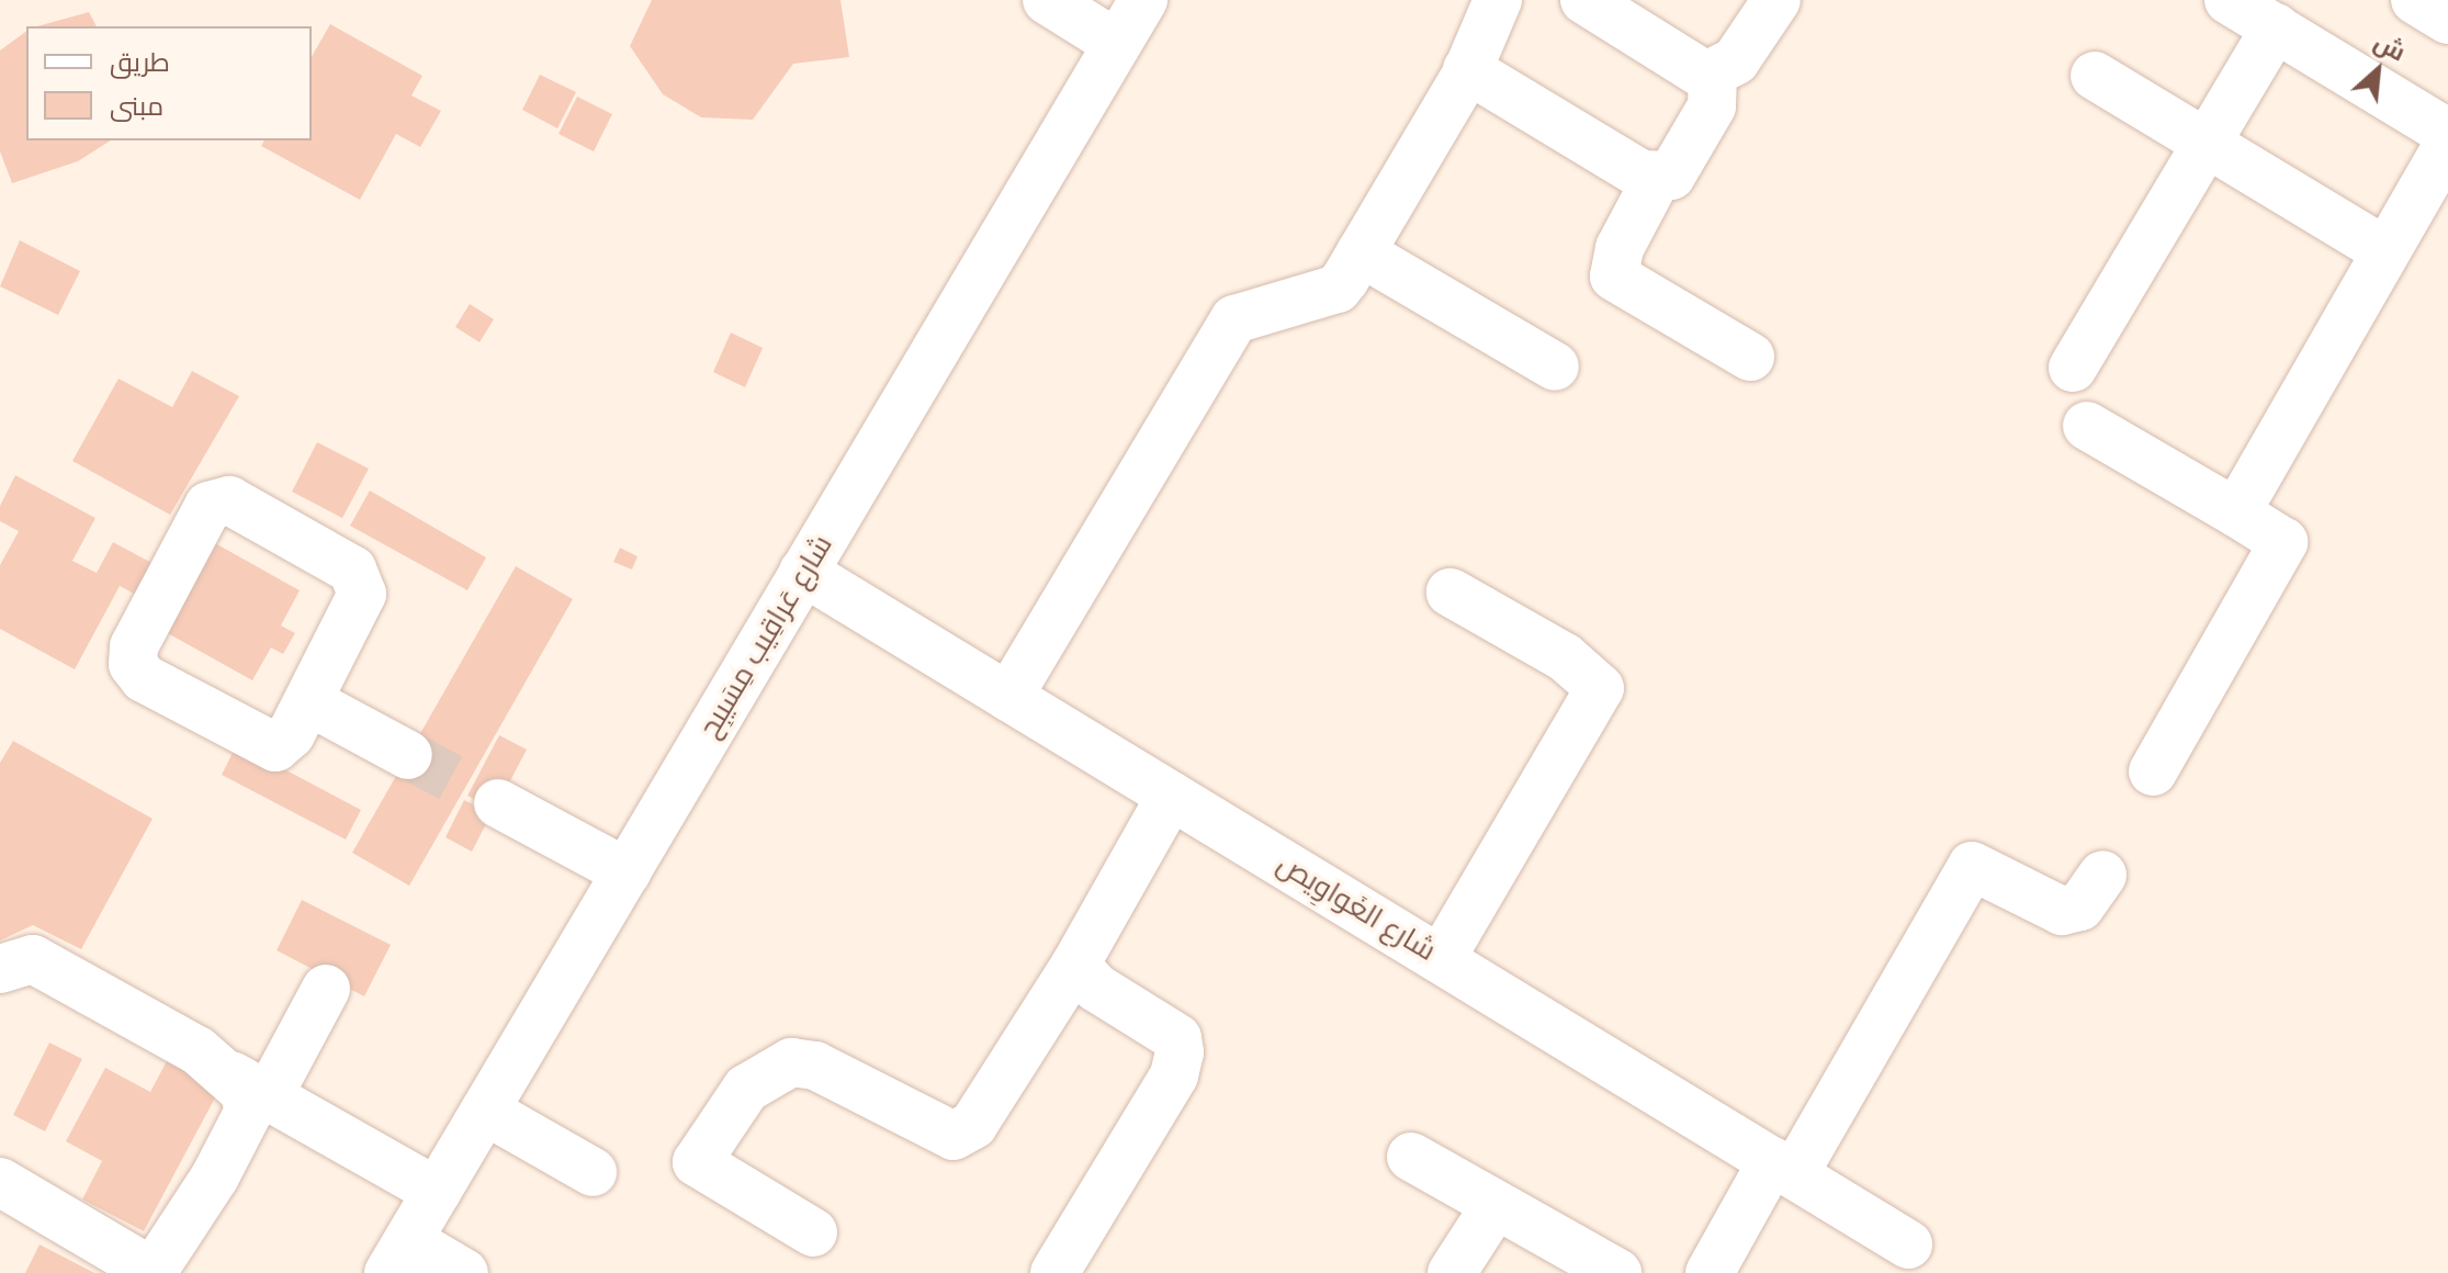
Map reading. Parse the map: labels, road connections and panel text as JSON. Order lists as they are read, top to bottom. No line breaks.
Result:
{"streets":{"street":["شارع عَراقِيب مِسَيبِح","شارع الغَواوِيص"]},"crossings":[["شارع عَراقِيب مِسَيبِح","شارع الغَواوِيص"]],"legend":["طريق","مبنى"],"north":"top right"}
